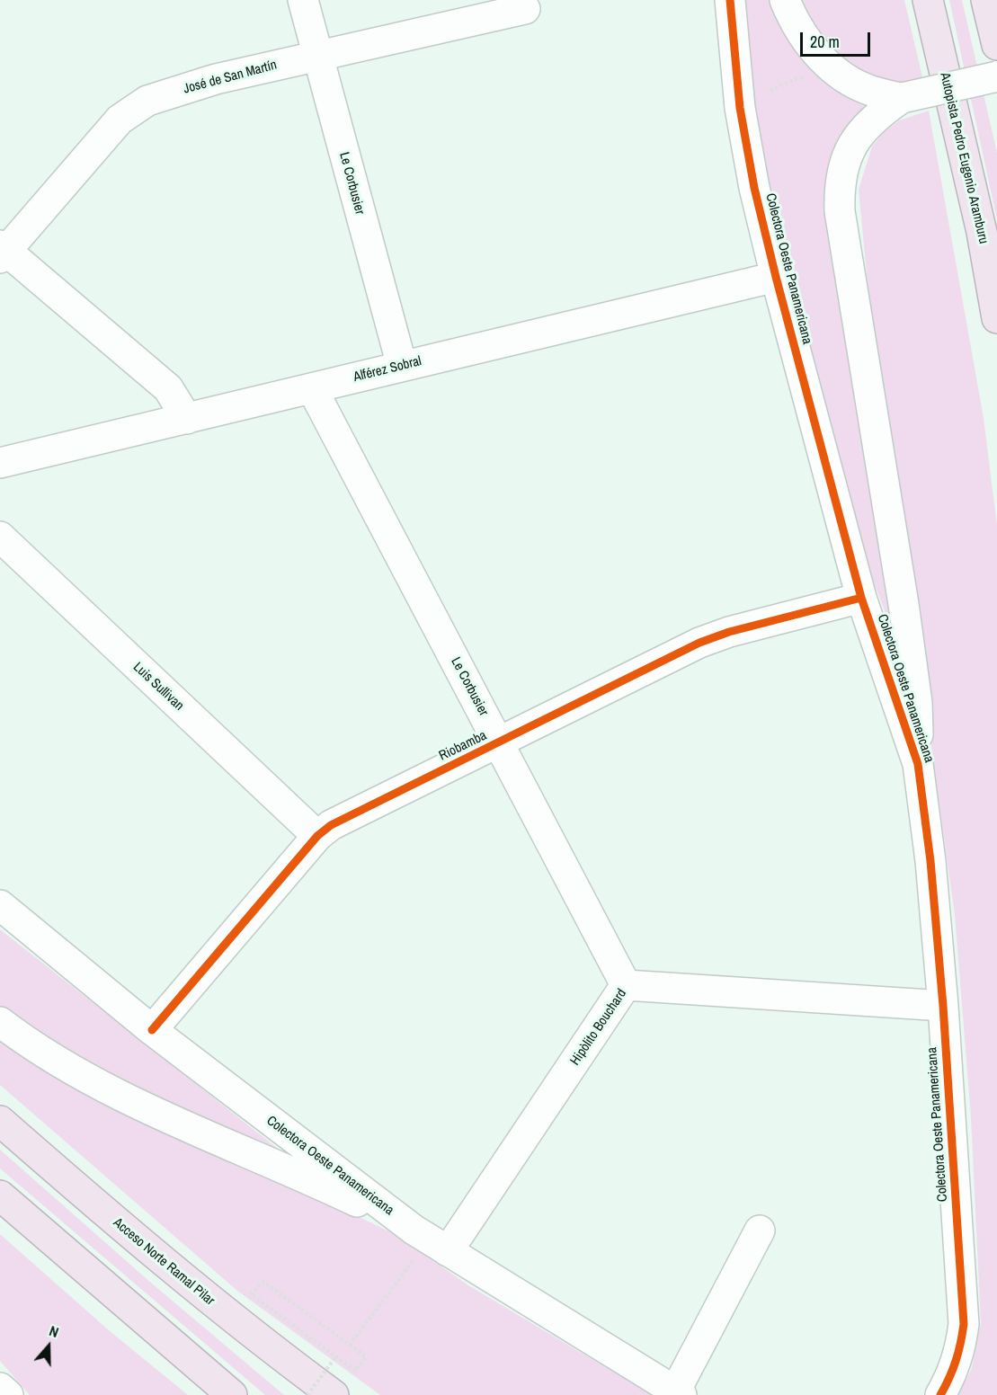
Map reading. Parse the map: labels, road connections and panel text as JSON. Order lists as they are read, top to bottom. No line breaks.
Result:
{"streets":{"highway":["Autopista Pedro Eugenio Aramburu","Acceso Norte Ramal Pilar"],"street":["José de San Martín","Le Corbusier","Colectora Oeste Panamericana","Alférez Sobral","Luis Sullivan","Riobamba","Hipòlito Bouchard"]},"crossings":[["José de San Martín","Le Corbusier"],["Le Corbusier","Alférez Sobral"],["Le Corbusier","Riobamba"],["Le Corbusier","Hipòlito Bouchard"],["Colectora Oeste Panamericana","Alférez Sobral"],["Colectora Oeste Panamericana","Riobamba"],["Colectora Oeste Panamericana","Hipòlito Bouchard"],["Luis Sullivan","Riobamba"]],"scale_bar":"20 m","north":"top"}
